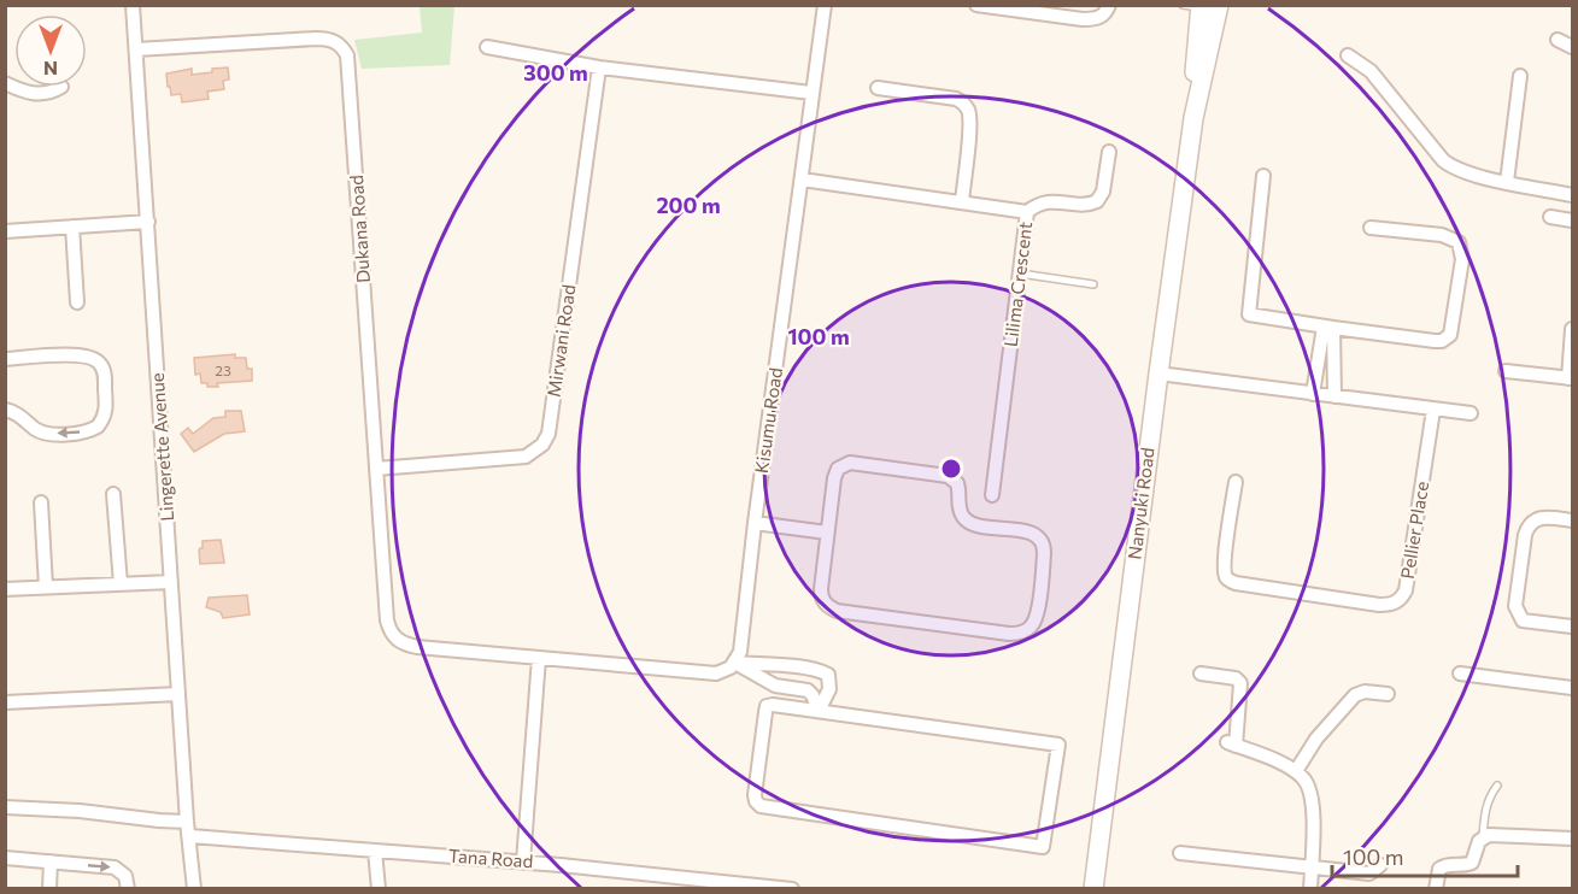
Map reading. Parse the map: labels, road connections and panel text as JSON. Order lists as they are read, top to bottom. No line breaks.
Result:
{"streets":{"street":["Dukana Road","Lilima Crescent","Mirwani Road","Kisumu Road","Lingerette Avenue","Nanyuki Road","Pellier Place","Tana Road"]},"crossings":[["Dukana Road","Mirwani Road"],["Dukana Road","Lingerette Avenue"],["Lilima Crescent","Kisumu Road"],["Lingerette Avenue","Tana Road"]],"house_numbers":["23"],"scale_bar":"100 m","north":"bottom","rings":["300 m","200 m","100 m"]}
